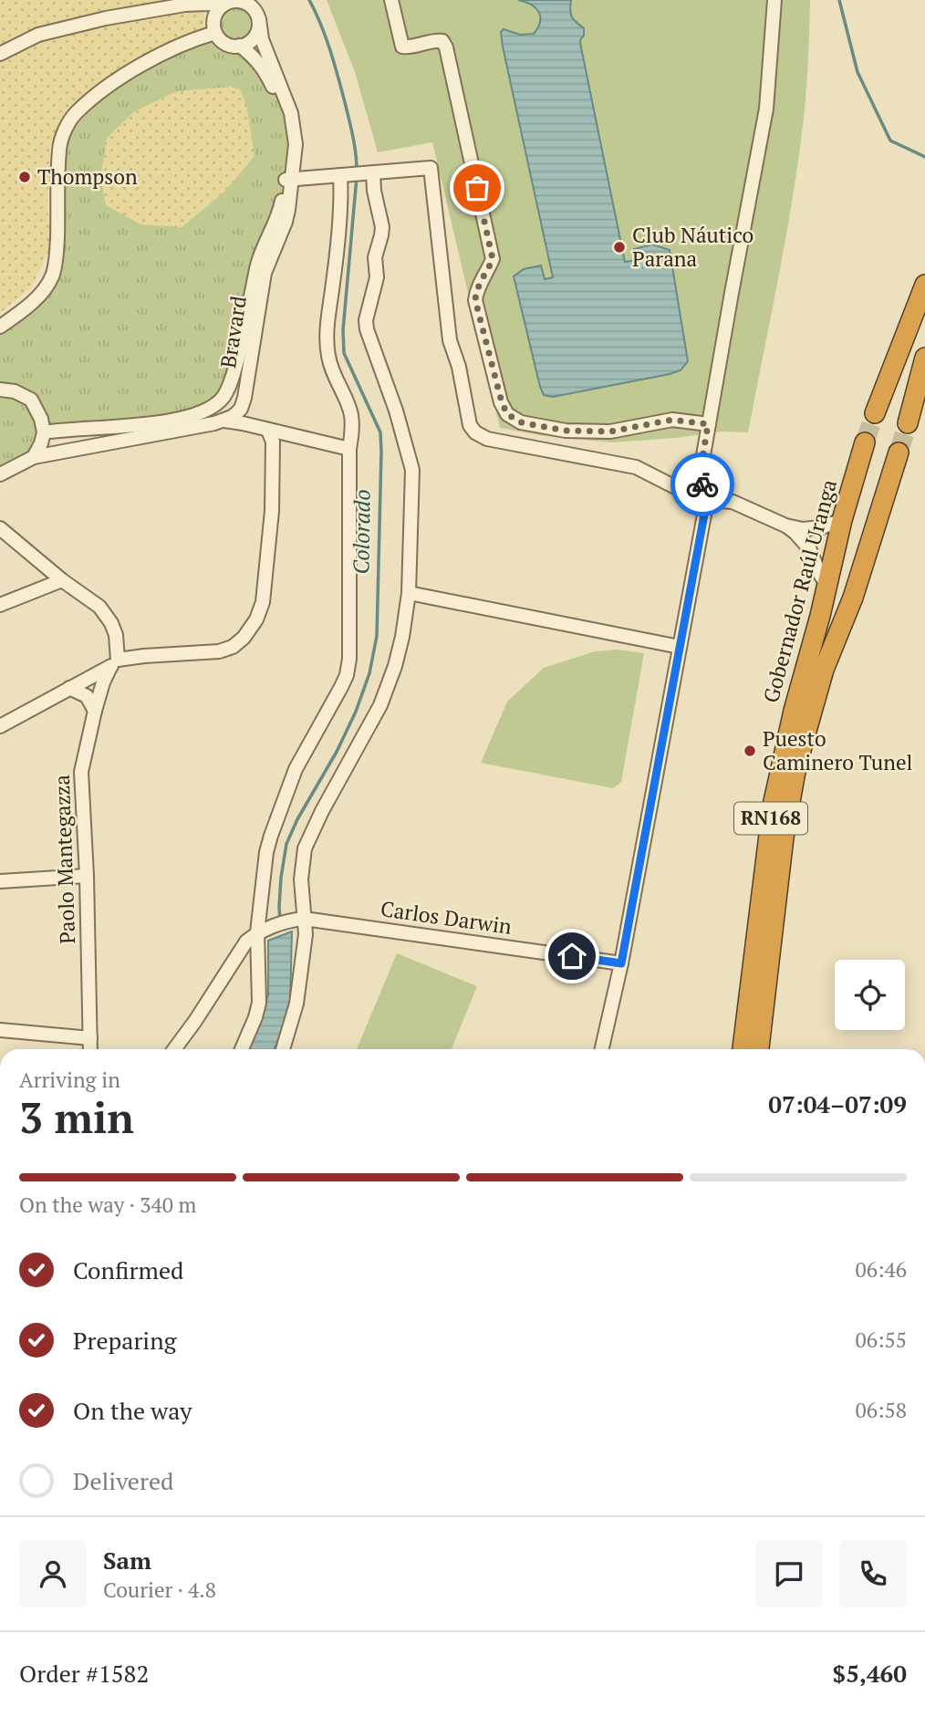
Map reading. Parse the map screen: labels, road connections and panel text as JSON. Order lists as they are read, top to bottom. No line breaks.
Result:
{"streets":{"highway":["Gobernador Raúl Uranga","RN168"],"street":["Bravard","Paolo Mantegazza","Carlos Darwin"]},"water":["Colorado"],"places":["Thompson","Club Náutico Parana","Puesto Caminero Tunel"],"page":{"heading":["3 min","Arriving in","07:04–07:09"],"panel":["Sam","Courier · 4.8","Order #1582","$5,460"],"bar":"On the way · 340 m","list":[["Confirmed","06:46"],["Preparing","06:55"],["On the way","06:58"],"Delivered"]}}
